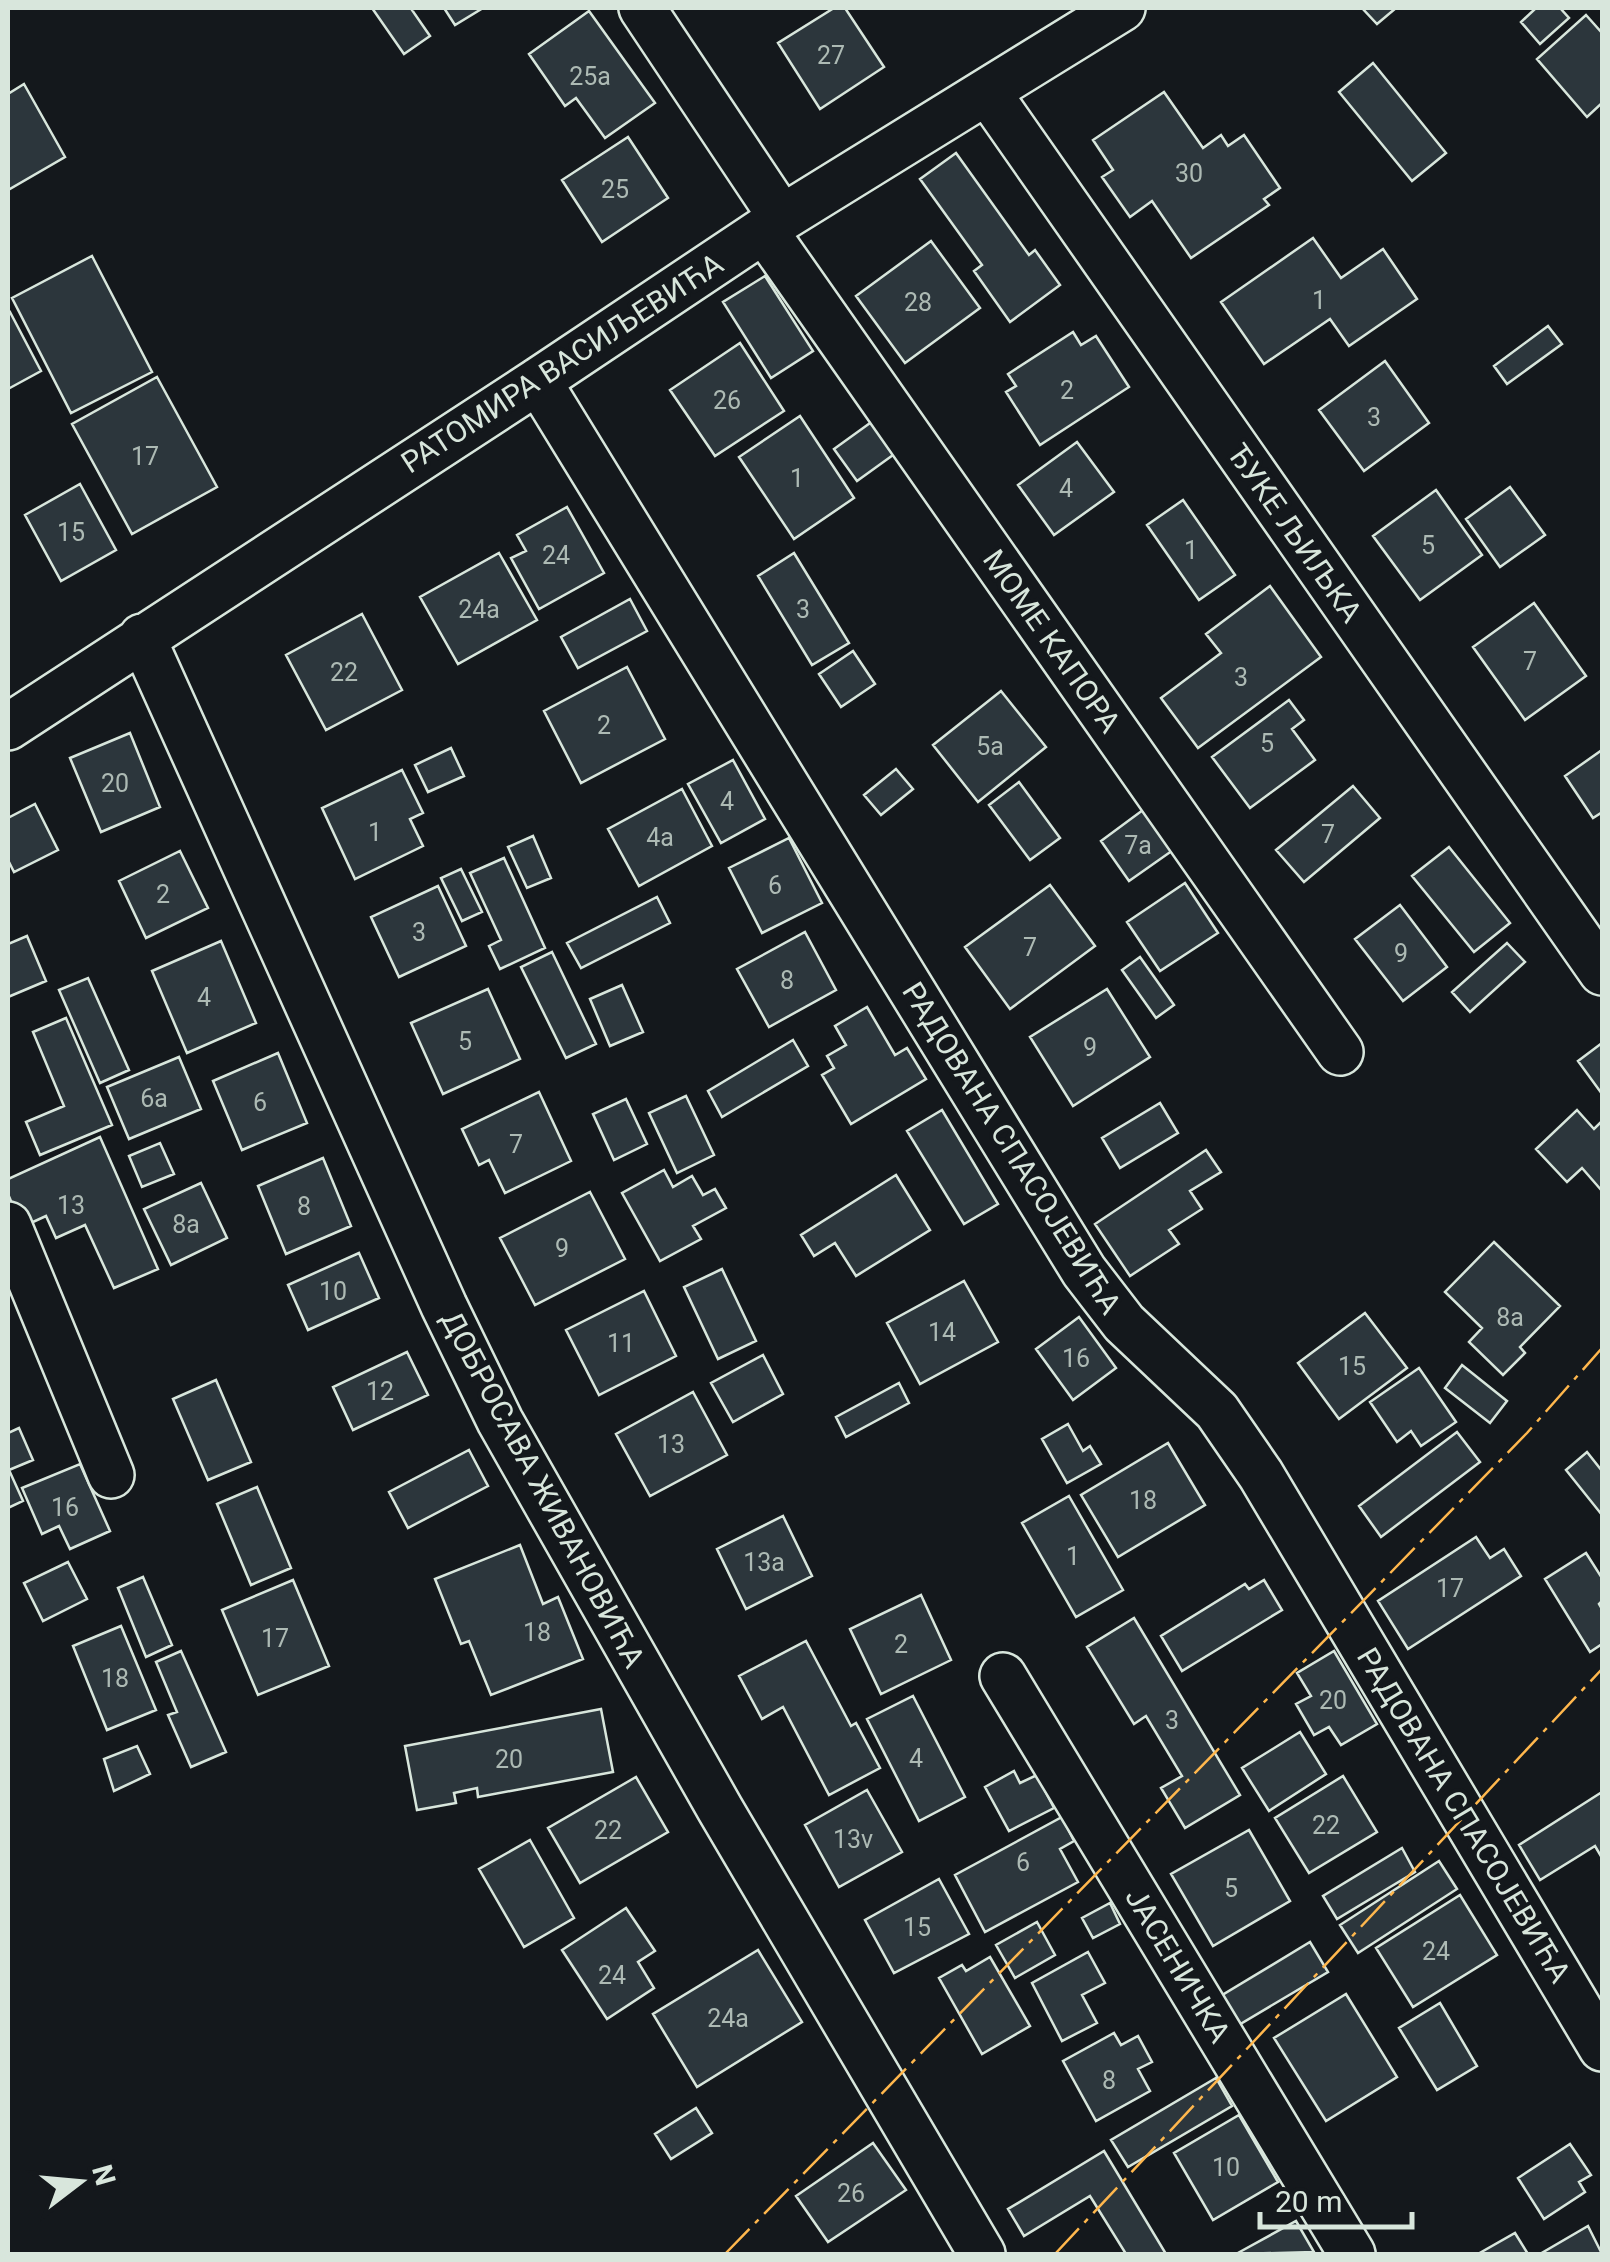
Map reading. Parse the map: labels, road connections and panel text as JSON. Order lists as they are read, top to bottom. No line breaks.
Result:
{"streets":{"street":["РАТОМИРА ВАСИЉЕВИЋА","ЂУКЕ ЉИЉКА","МОМЕ КАПОРА","РАДОВАНА СПАСОЈЕВИЋА","ДОБРОСАВА ЖИВАНОВИЋА","ЈАСЕНИЧКА"]},"crossings":[["РАТОМИРА ВАСИЉЕВИЋА","ЂУКЕ ЉИЉКА"],["РАТОМИРА ВАСИЉЕВИЋА","МОМЕ КАПОРА"],["РАТОМИРА ВАСИЉЕВИЋА","РАДОВАНА СПАСОЈЕВИЋА"],["РАТОМИРА ВАСИЉЕВИЋА","ДОБРОСАВА ЖИВАНОВИЋА"]],"house_numbers":["27","25a","30","25","1","28","2","26","3","17","1","4","15","5","1","24","24a","3","7","22","3","2","5","5a","20","4","1","7","4a","7a","6","2","3","7","9","8","4","5","9","6a","6","7","13","8","8a","9","10","8a","14","11","16","15","12","13","18","16","1","13a","17","18","17","2","18","20","3","4","20","22","22","13v","6","5","15","24","24","24a","8","10","26"],"scale_bar":"20 m","north":"right"}
